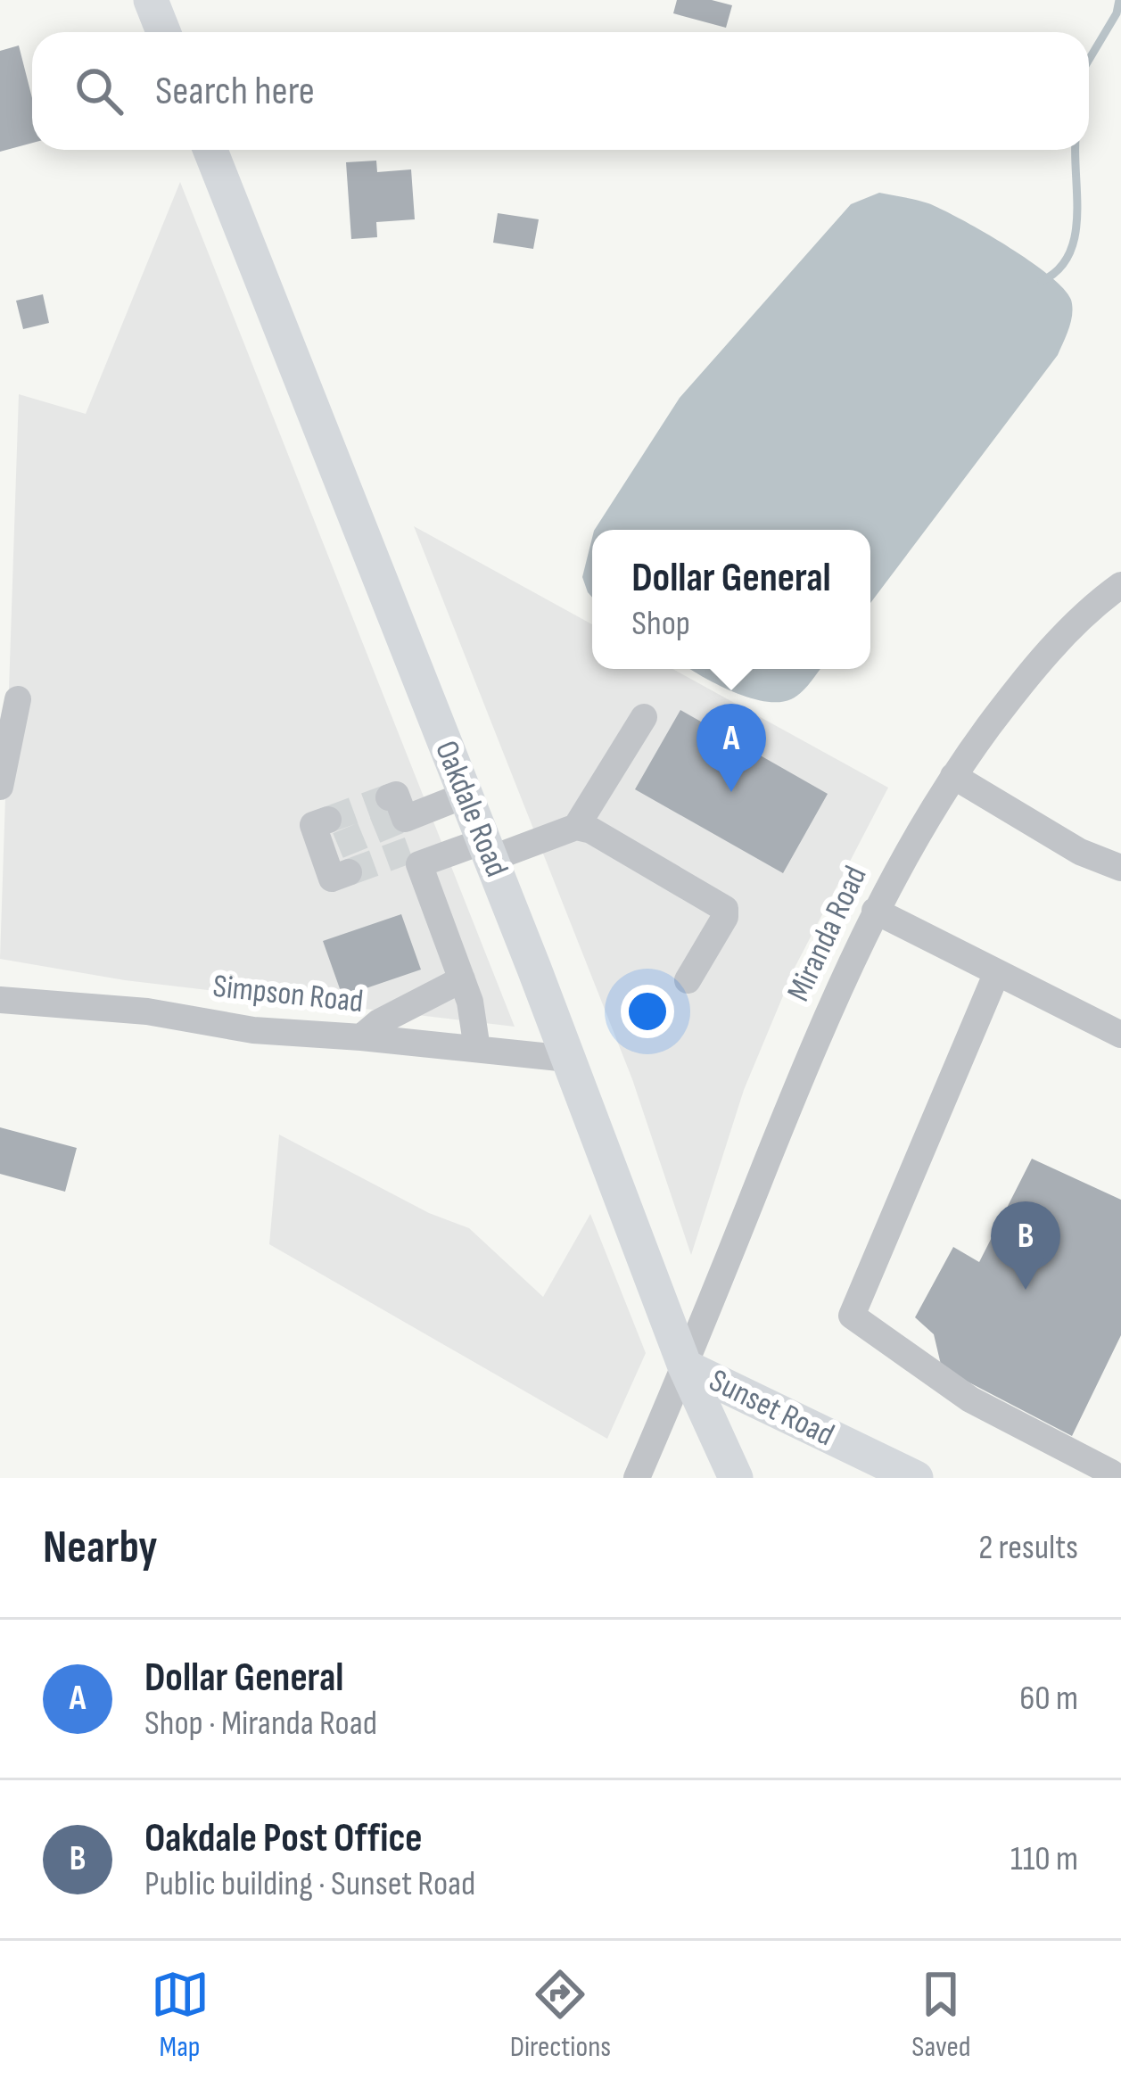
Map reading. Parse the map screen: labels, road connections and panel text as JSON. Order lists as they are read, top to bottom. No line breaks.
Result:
{"streets":{"main road":["Oakdale Road","Sunset Road"],"street":["Miranda Road","Simpson Road"]},"crossings":[["Oakdale Road","Miranda Road"],["Oakdale Road","Simpson Road"],["Oakdale Road","Sunset Road"],["Miranda Road","Sunset Road"]],"page":{"search":"Search here","popup":["Dollar General","Shop"],"pins":["A","B"],"heading":["Nearby","2 results"],"list":[{"mark":"A","name":"Dollar General","note":"Shop · Miranda Road","value":"60 m"},{"mark":"B","name":"Oakdale Post Office","note":"Public building · Sunset Road","value":"110 m"}],"nav":["Map","Directions","Saved"]}}
